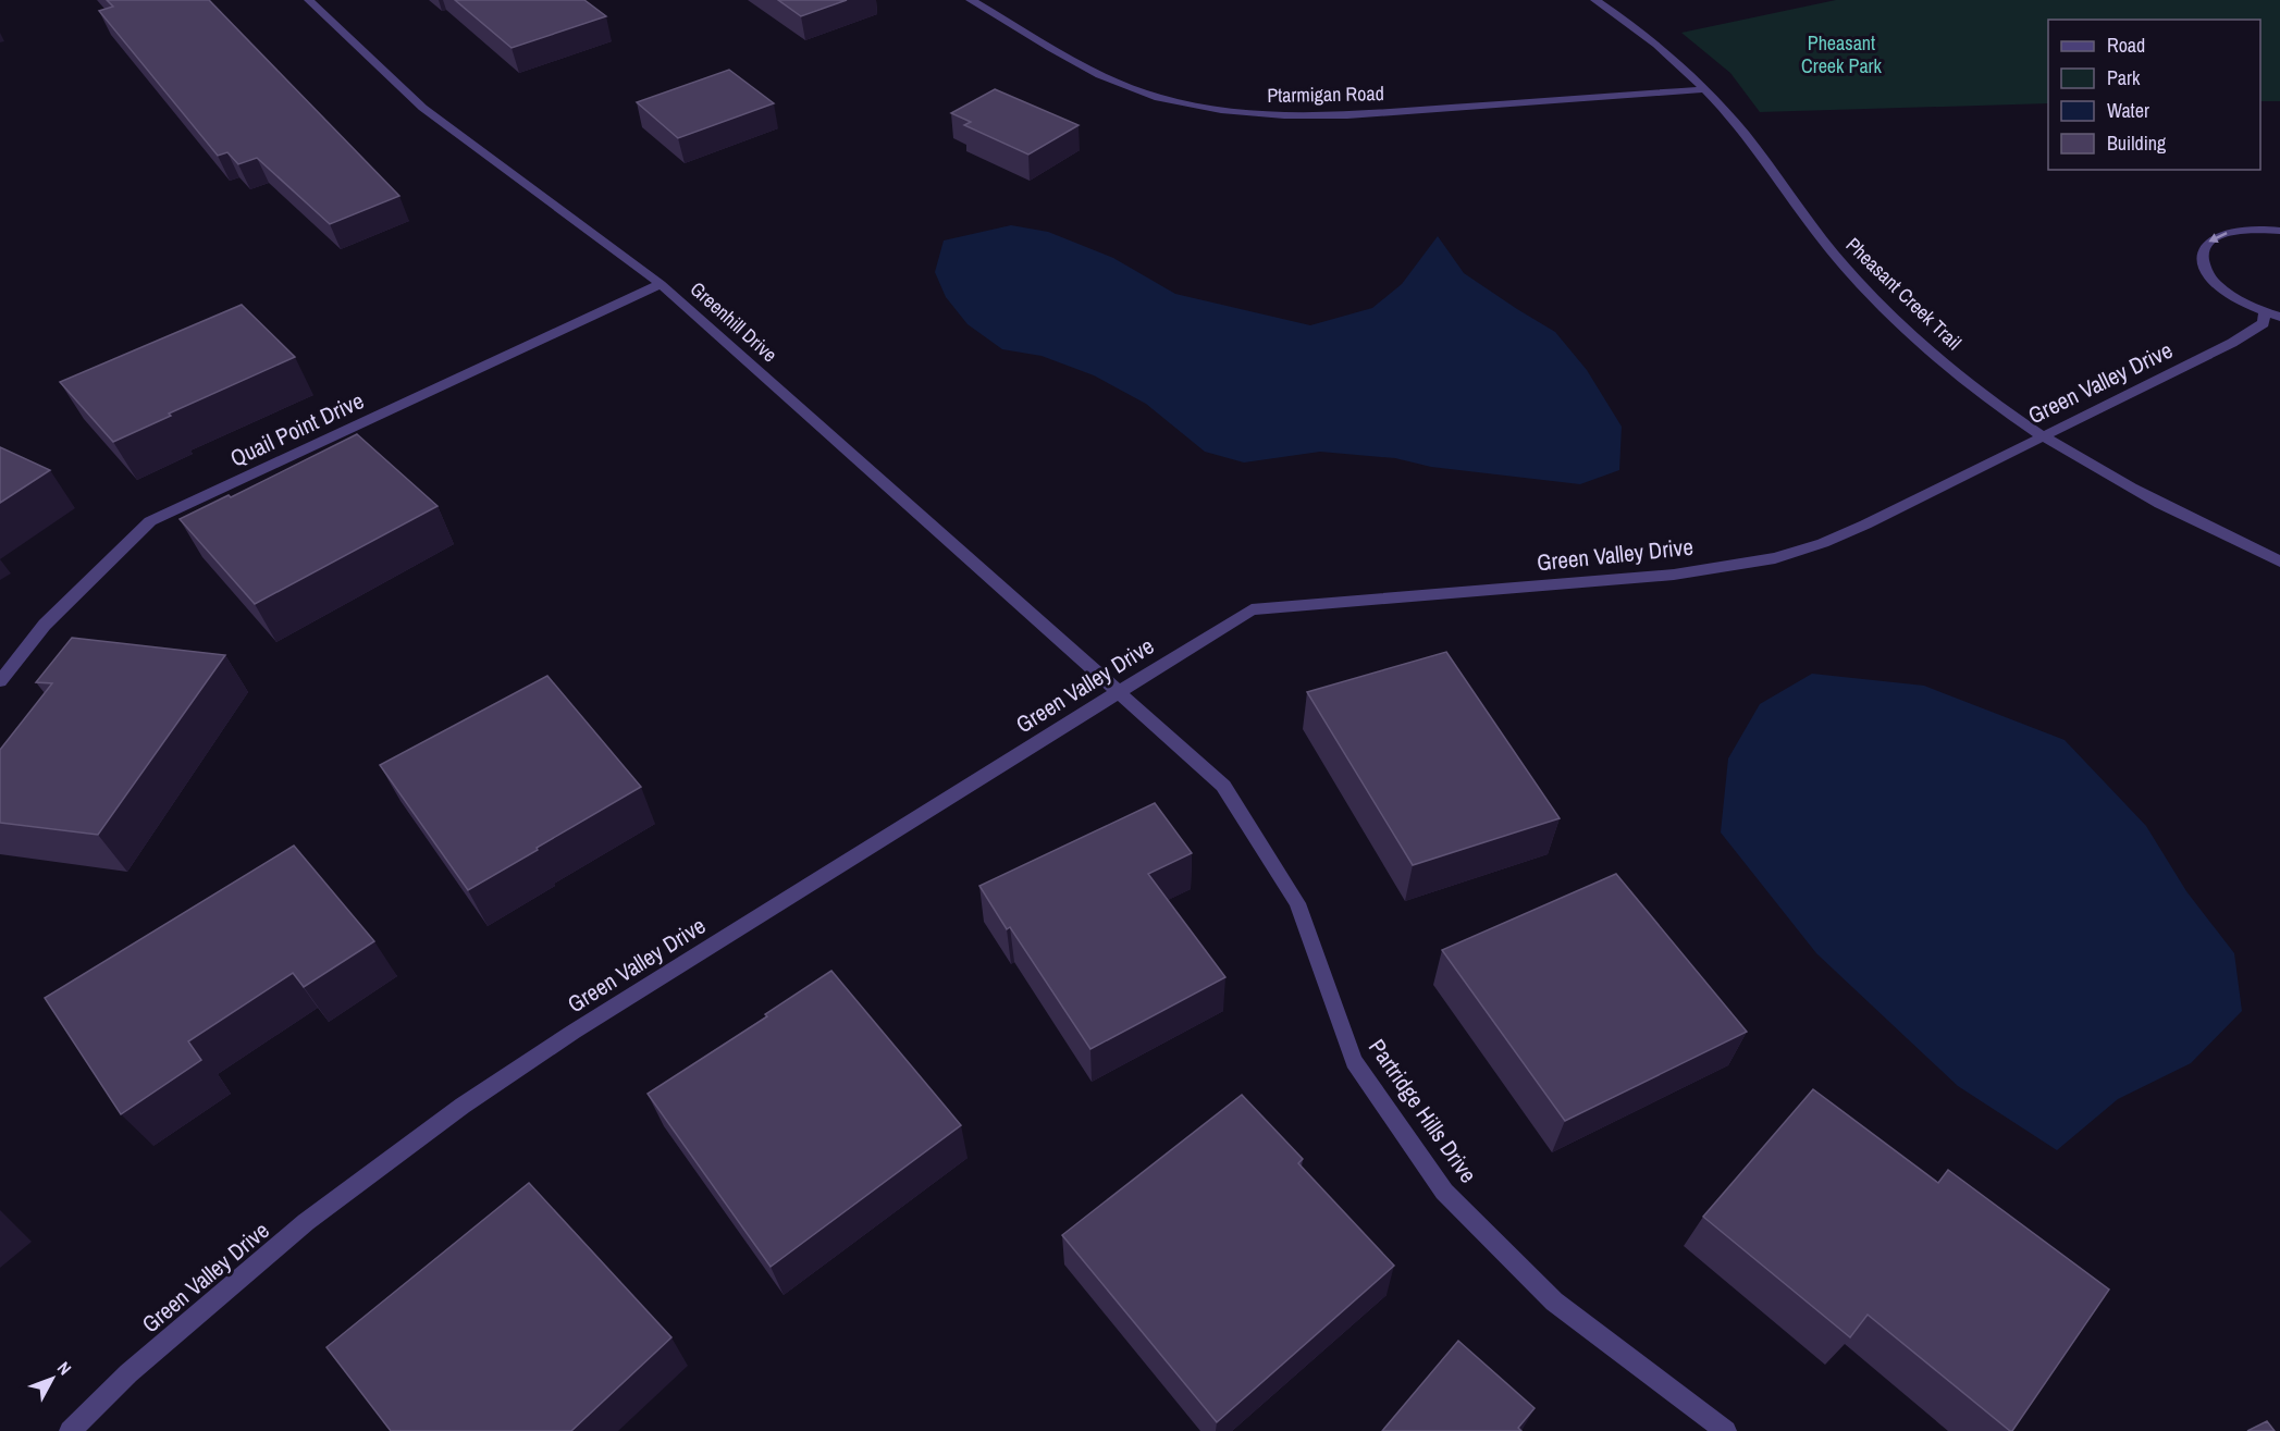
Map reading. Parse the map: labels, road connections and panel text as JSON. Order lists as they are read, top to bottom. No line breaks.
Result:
{"streets":{"street":["Ptarmigan Road","Pheasant Creek Trail","Greenhill Drive","Green Valley Drive","Quail Point Drive","Partridge Hills Drive"]},"crossings":[["Ptarmigan Road","Pheasant Creek Trail"],["Pheasant Creek Trail","Green Valley Drive"],["Greenhill Drive","Green Valley Drive"],["Greenhill Drive","Quail Point Drive"],["Greenhill Drive","Partridge Hills Drive"],["Green Valley Drive","Partridge Hills Drive"]],"parks":["Pheasant Creek Park"],"legend":["Road","Park","Water","Building"],"north":"top right"}
